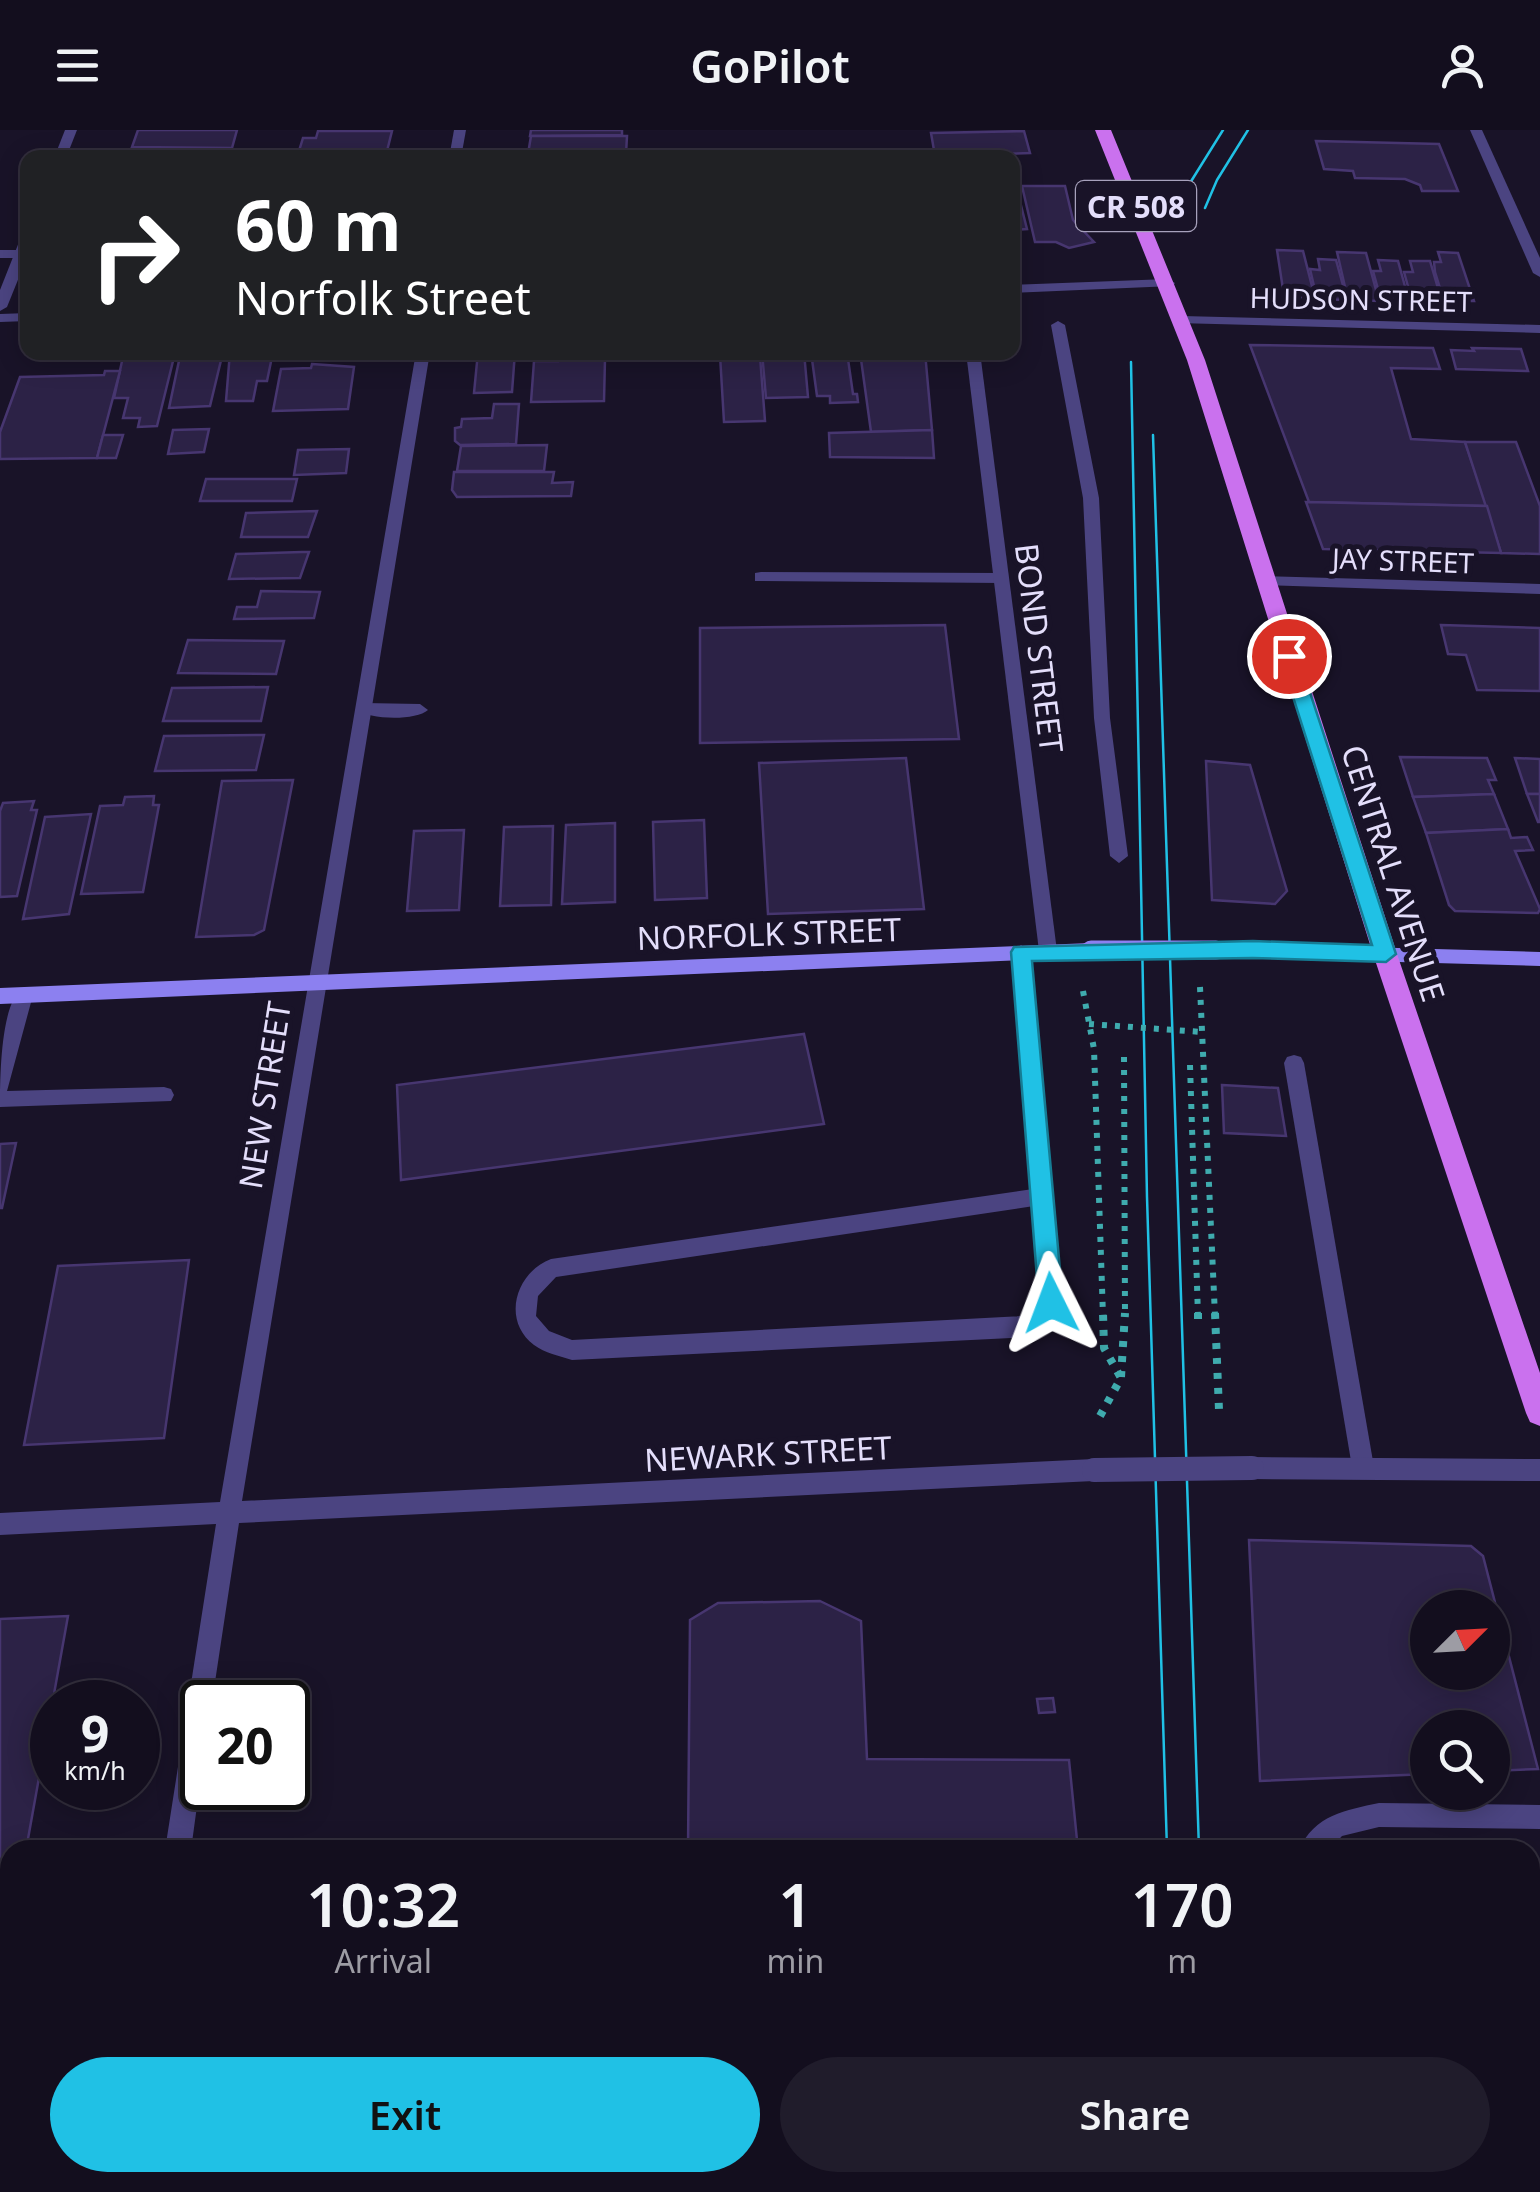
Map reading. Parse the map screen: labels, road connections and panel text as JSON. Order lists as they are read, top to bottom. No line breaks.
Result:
{"streets":{"main road":["CR 508","CENTRAL AVENUE","NORFOLK STREET"],"street":["HUDSON STREET","JAY STREET","BOND STREET","NEW STREET","NEWARK STREET"]},"crossings":[["HUDSON STREET","CENTRAL AVENUE"],["JAY STREET","CENTRAL AVENUE"],["BOND STREET","NORFOLK STREET"],["CENTRAL AVENUE","NORFOLK STREET"],["NORFOLK STREET","NEW STREET"],["NEW STREET","NEWARK STREET"]],"north":"top right","page":{"header":"GoPilot","turn":["60 m","Norfolk Street"],"speed":"9 km/h","limit":"20","eta":["10:32","Arrival","1","min","170","m"],"buttons":["Exit","Share"]}}
